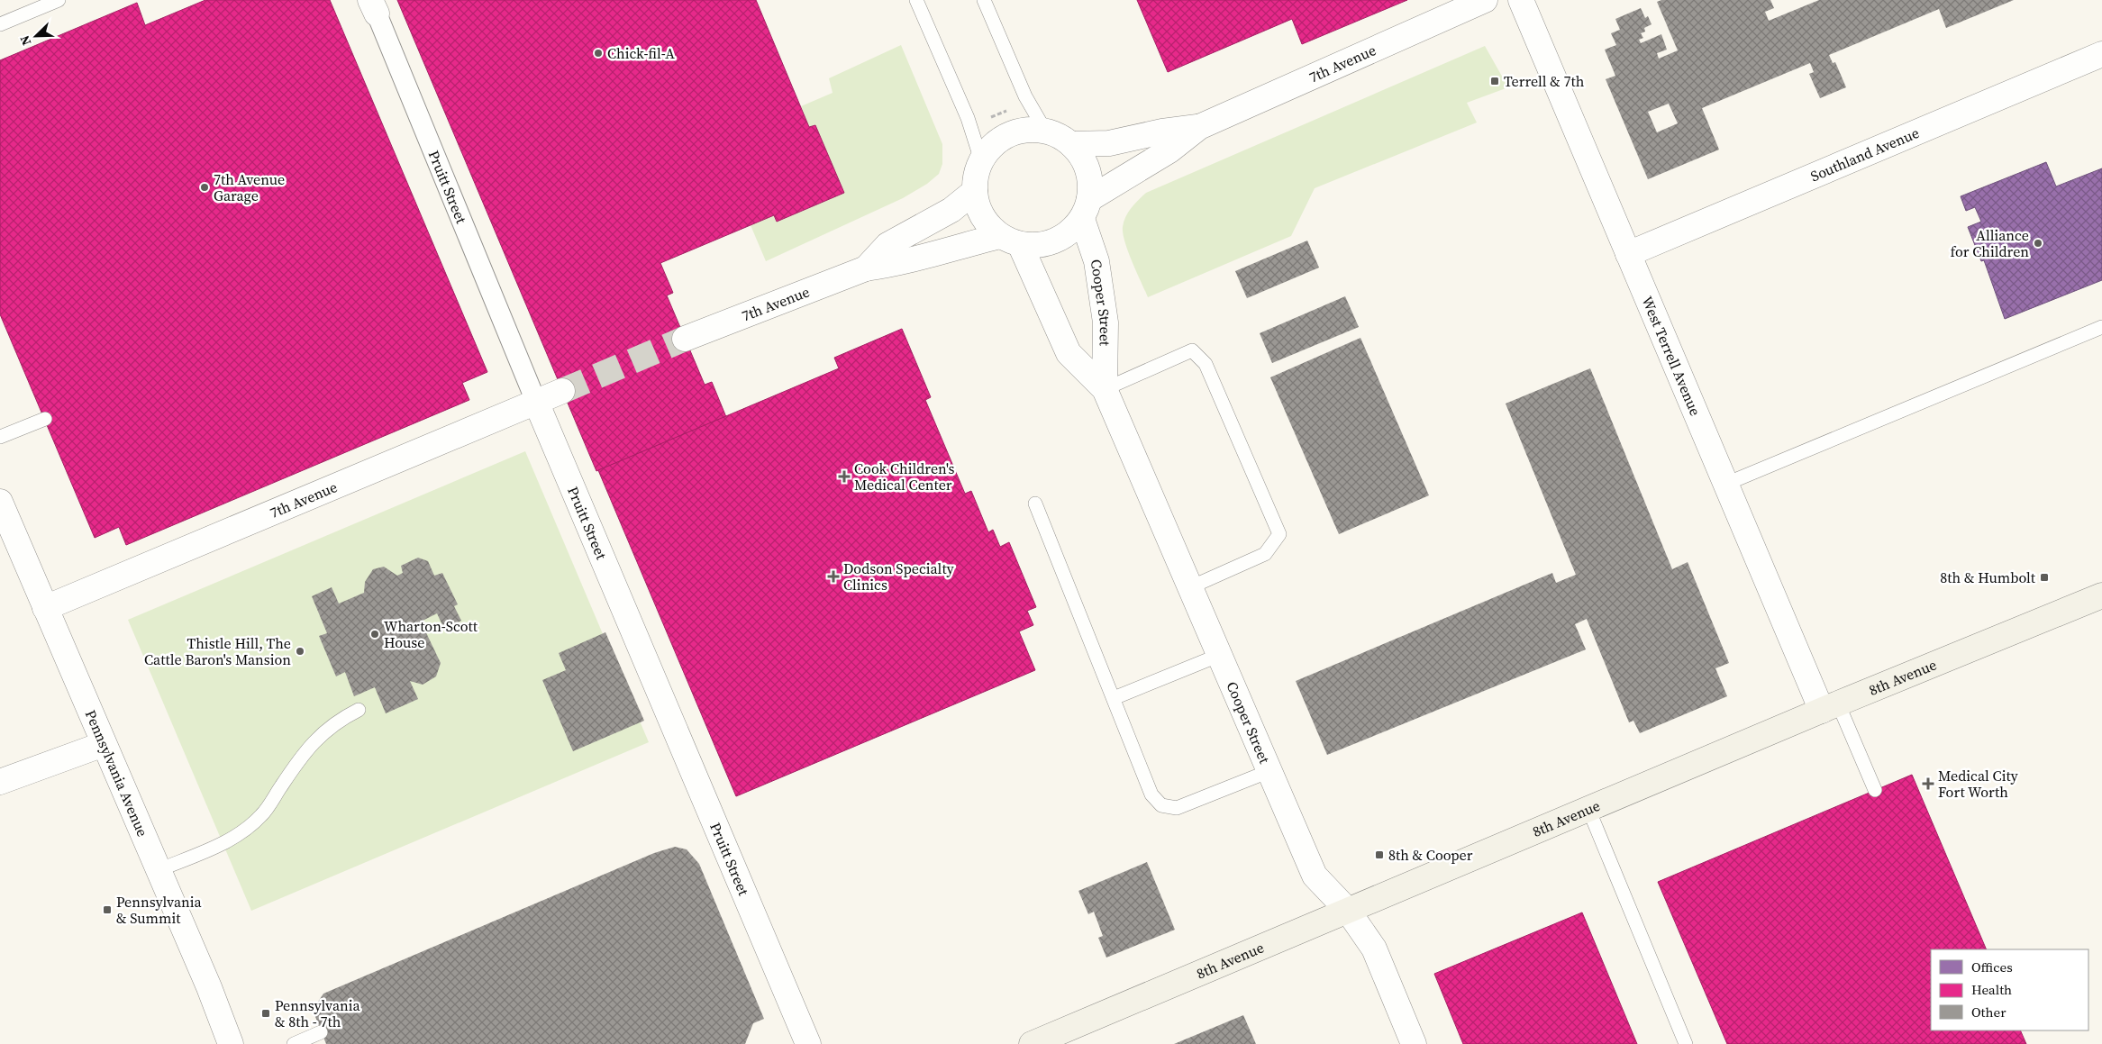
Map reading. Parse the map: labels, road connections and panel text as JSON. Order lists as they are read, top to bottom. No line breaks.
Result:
{"streets":{"main road":["8th Avenue"],"street":["7th Avenue","Southland Avenue","Pruitt Street","Cooper Street","West Terrell Avenue","Pennsylvania Avenue"]},"crossings":[["7th Avenue","Pruitt Street"],["7th Avenue","Cooper Street"],["7th Avenue","Pennsylvania Avenue"],["Southland Avenue","West Terrell Avenue"],["Cooper Street","8th Avenue"],["West Terrell Avenue","8th Avenue"]],"places":{"other":["Chick-fil-A","7th Avenue Garage","Alliance for Children","Wharton-Scott House","Thistle Hill, The Cattle Baron's Mansion"],"transit":["Terrell & 7th","8th & Humbolt","8th & Cooper","Pennsylvania & Summit","Pennsylvania & 8th - 7th"],"health":["Cook Children's Medical Center","Dodson Specialty Clinics","Medical City Fort Worth"]},"legend":["Offices","Health","Other"],"north":"bottom left"}
